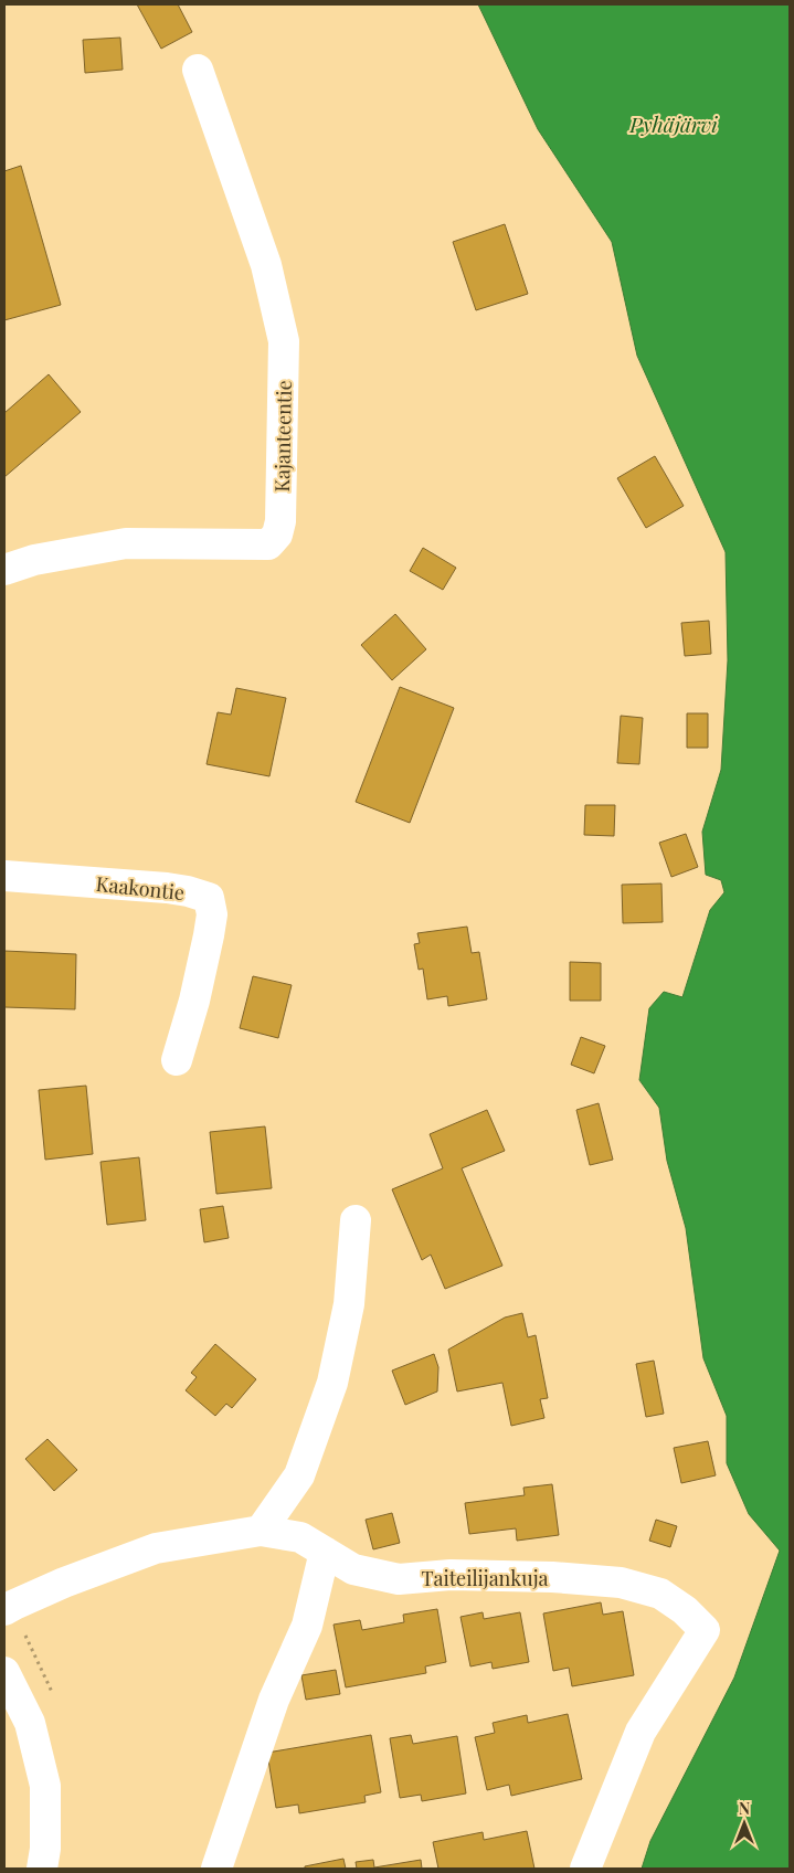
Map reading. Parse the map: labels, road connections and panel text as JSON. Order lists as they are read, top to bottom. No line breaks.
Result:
{"streets":{"street":["Kajanteentie","Kaakontie","Taiteilijankuja"]},"water":["Pyhäjärvi"],"north":"top"}
